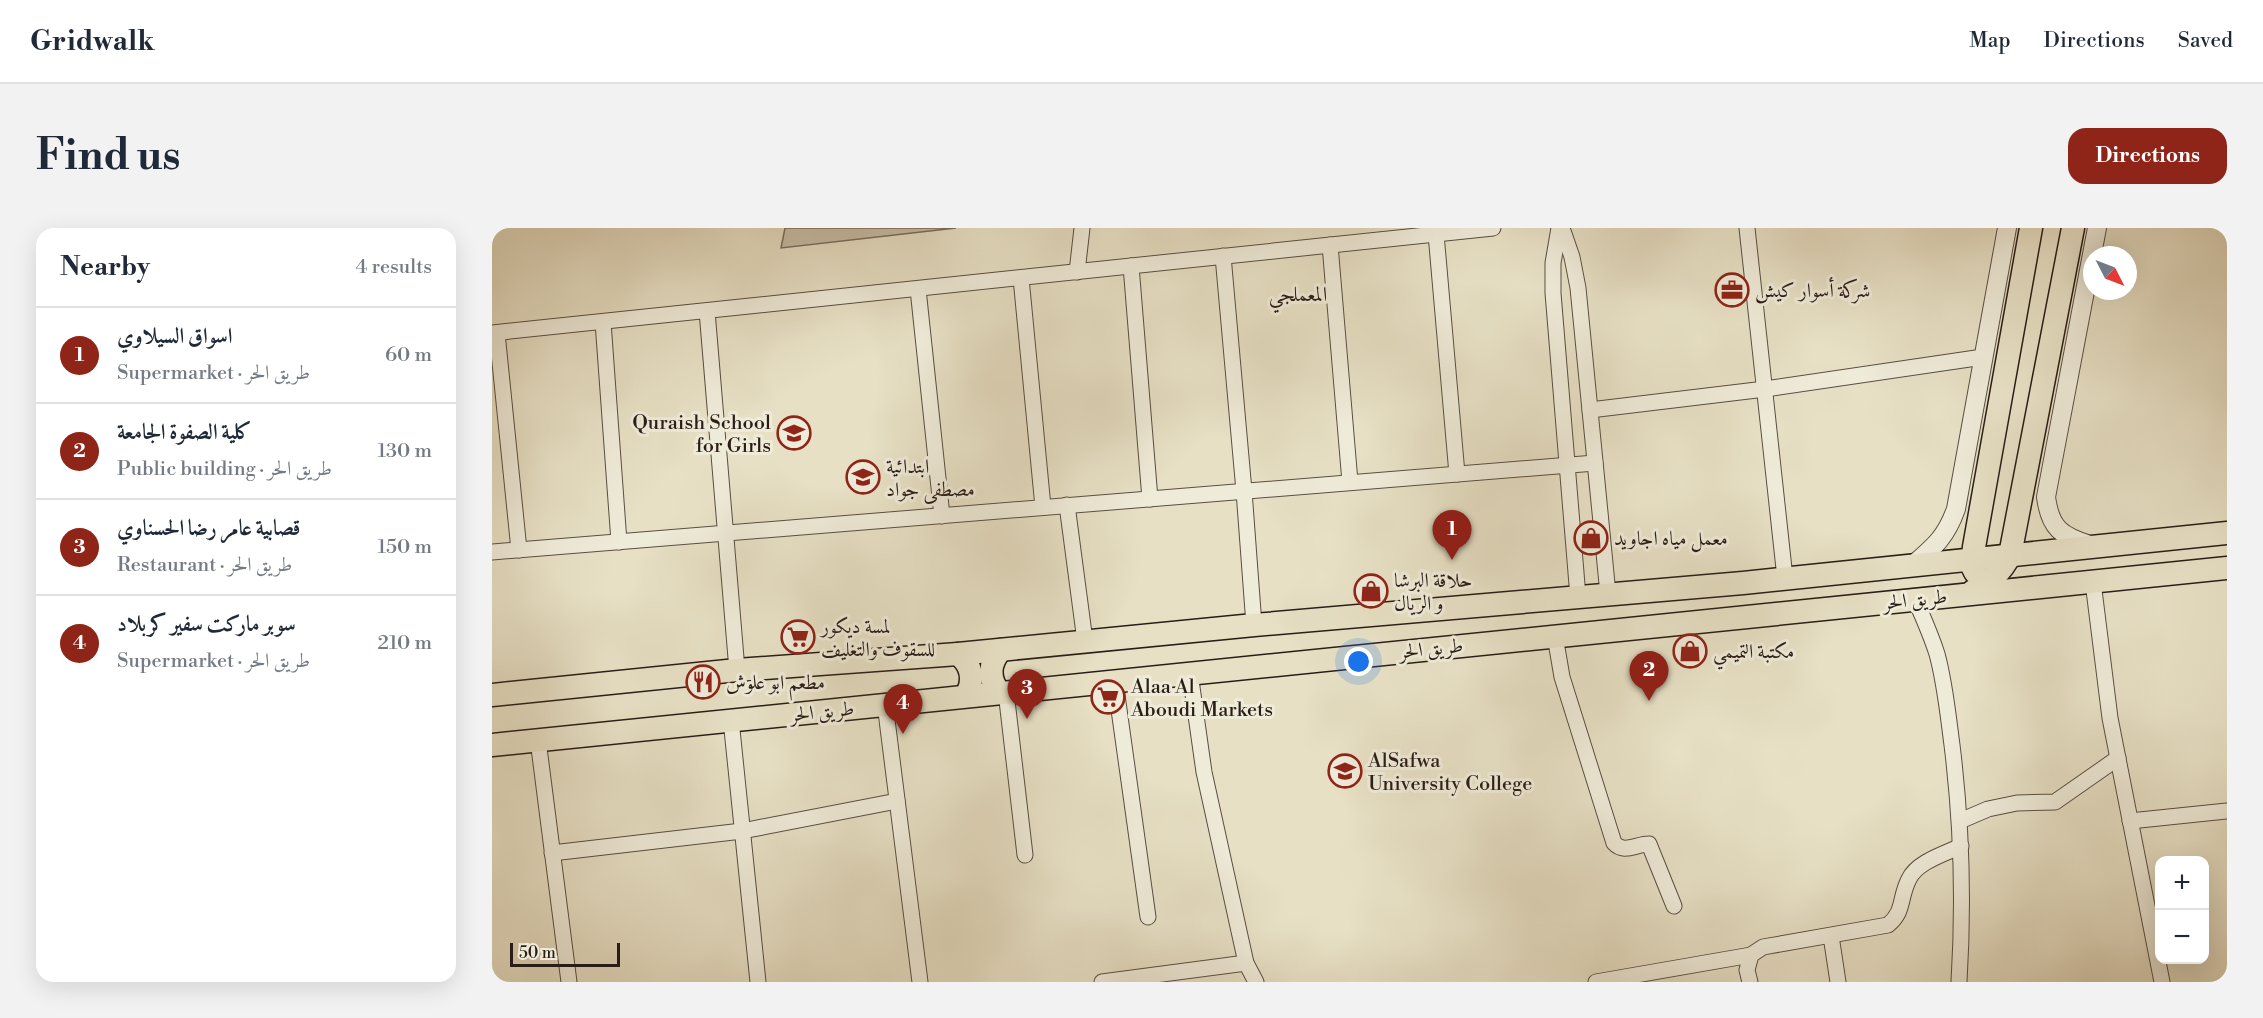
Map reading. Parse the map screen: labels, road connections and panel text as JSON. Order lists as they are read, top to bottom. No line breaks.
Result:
{"streets":{"main road":["طريق الحر"]},"districts":["المعملجي"],"places":{"office":["شركة أسوار كيش"],"school or university":["Quraish School for Girls","ابتدائية مصطفى جواد","AlSafwa University College"],"shop":["معمل مياه اجاويد","حلاقة البرشا و الريال","مكتبة التميمي"],"supermarket":["لمسة ديكور للسقوف والتغليف","Alaa Al Aboudi Markets"],"restaurant":["مطعم ابو علوش"]},"scale_bar":"50 m","north":"bottom right","page":{"header":"Gridwalk","nav":["Map","Directions","Saved"],"buttons":"Directions","title":"Find us","heading":["Nearby","4 results"],"list":[{"mark":"1","name":"اسواق السيلاوي","note":"Supermarket · طريق الحر","value":"60 m"},{"mark":"2","name":"كلية الصفوة الجامعة","note":"Public building · طريق الحر","value":"130 m"},{"mark":"3","name":"قصابية عامر رضا الحسناوي","note":"Restaurant · طريق الحر","value":"150 m"},{"mark":"4","name":"سوبر ماركت سفير كربلاد","note":"Supermarket · طريق الحر","value":"210 m"}],"pins":["1","2","3","4"],"map_buttons":["+","−"],"scale":"50 m"}}
